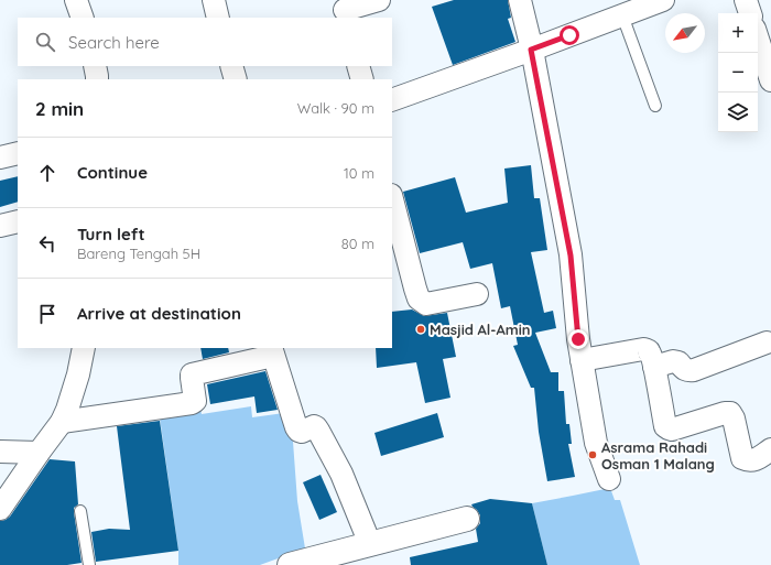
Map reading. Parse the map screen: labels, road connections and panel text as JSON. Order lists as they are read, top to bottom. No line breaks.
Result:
{"places":["Masjid Al-Amin","Asrama Rahadi Osman 1 Malang"],"north":"bottom left","page":{"map_buttons":["+","−"],"search":"Search here","heading":["2 min","Walk · 90 m"],"list":[["Continue","10 m"],["Turn left","Bareng Tengah 5H","80 m"],"Arrive at destination"]}}
